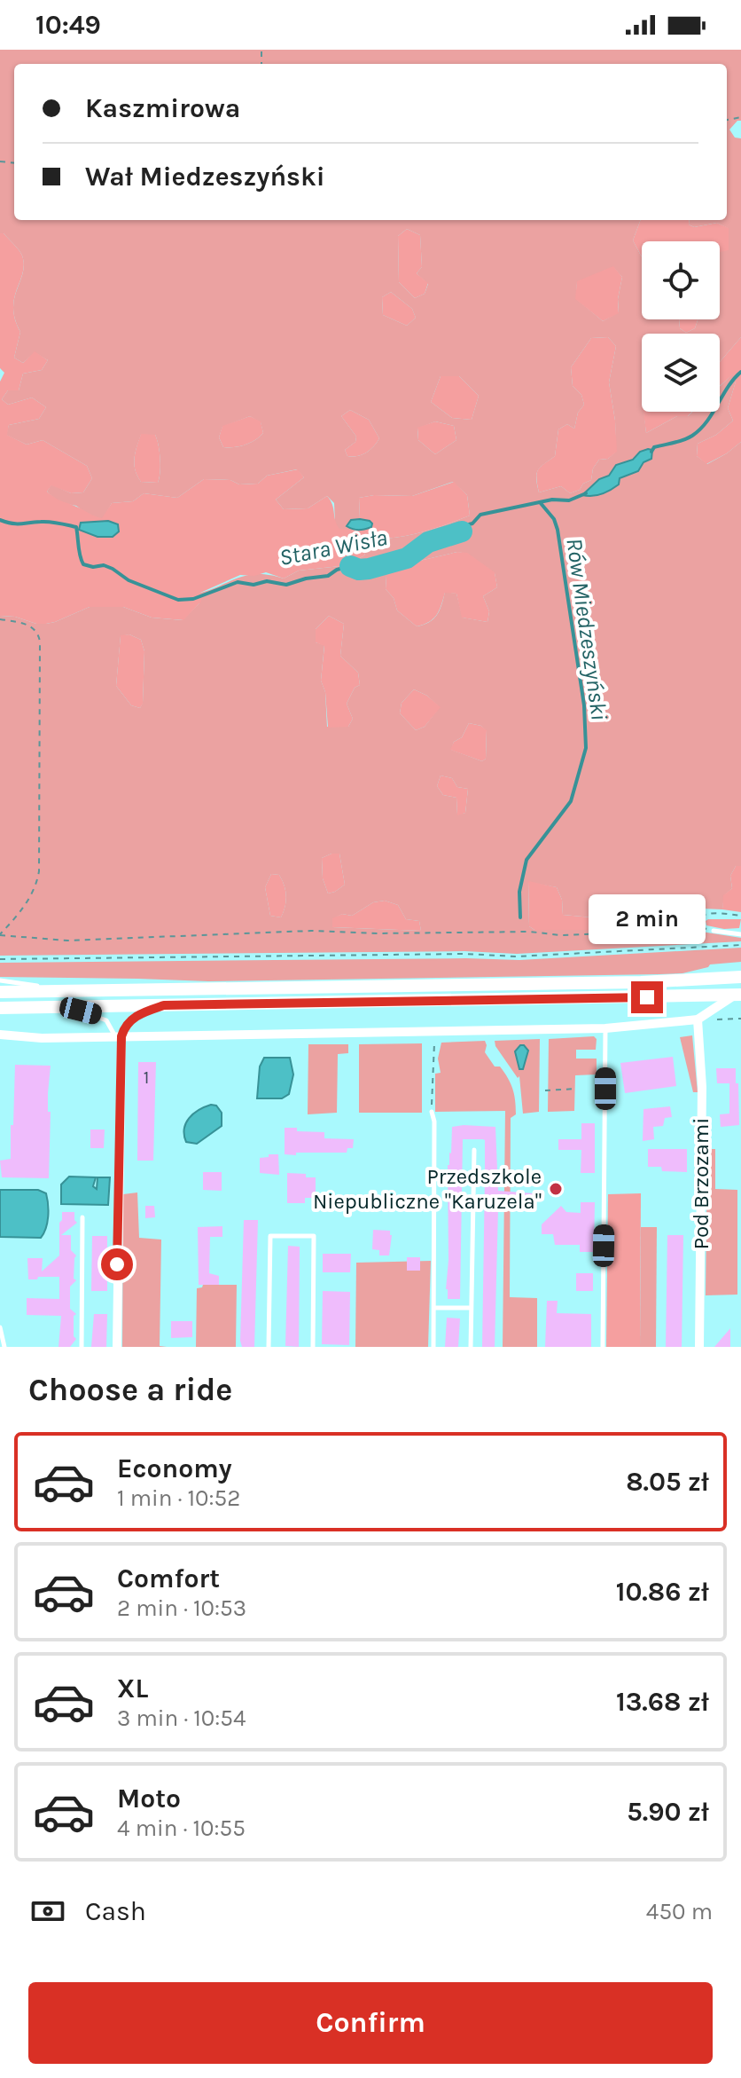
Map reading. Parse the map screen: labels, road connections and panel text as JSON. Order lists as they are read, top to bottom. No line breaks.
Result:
{"streets":{"street":["Pod Brzozami"]},"water":["Stara Wisła","Rów Miedzeszyński"],"places":["Przedszkole Niepubliczne \"Karuzela\""],"house_numbers":["1"],"page":{"status":"10:49","banner":["Kaszmirowa","Wał Miedzeszyński"],"bubble":"2 min","heading":"Choose a ride","list":[{"name":"Economy","note":"1 min · 10:52","value":"8.05 zł"},{"name":"Comfort","note":"2 min · 10:53","value":"10.86 zł"},{"name":"XL","note":"3 min · 10:54","value":"13.68 zł"},{"name":"Moto","note":"4 min · 10:55","value":"5.90 zł"}],"pay":["Cash","450 m"],"buttons":"Confirm"}}
